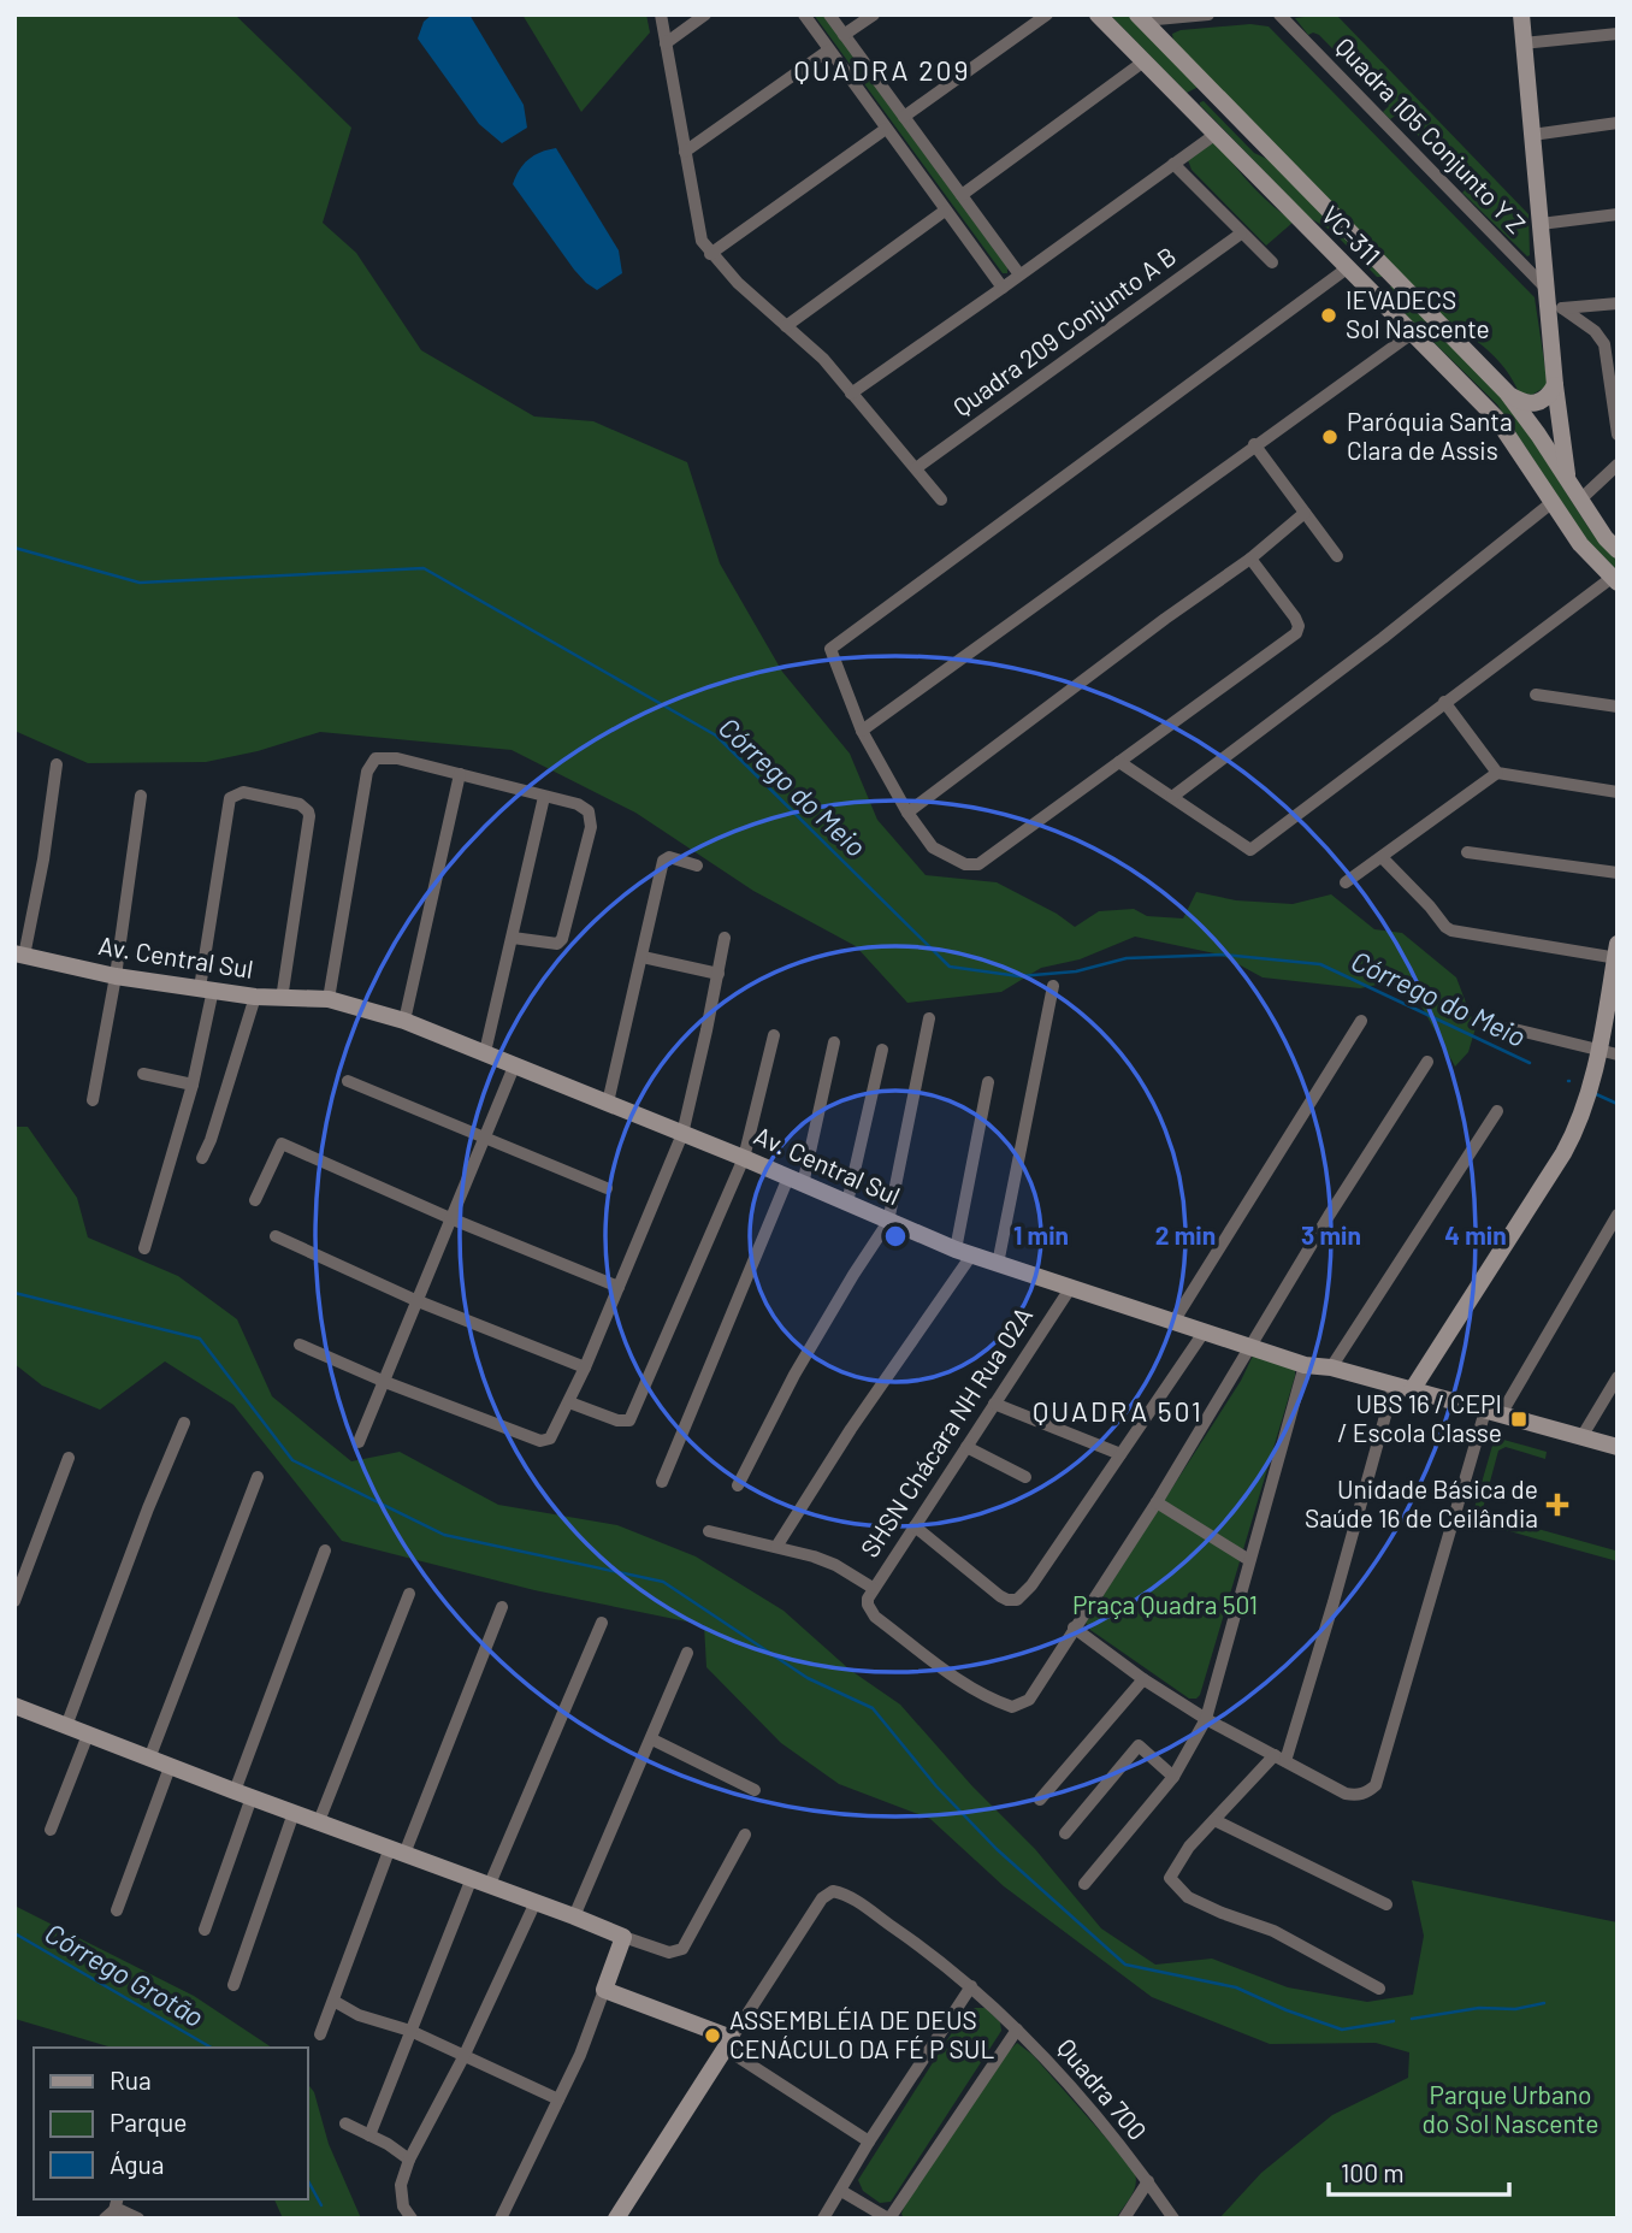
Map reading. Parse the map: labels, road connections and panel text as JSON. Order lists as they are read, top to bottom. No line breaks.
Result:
{"streets":{"street":["Quadra 105 Conjunto Y Z","VC-311","Quadra 209 Conjunto A B","Av. Central Sul","SHSN Chácara NH Rua 02A","Quadra 700"]},"crossings":[["Av. Central Sul","SHSN Chácara NH Rua 02A"]],"districts":["QUADRA 209","QUADRA 501"],"water":["Córrego do Meio","Córrego Grotão"],"parks":["Praça Quadra 501","Parque Urbano do Sol Nascente"],"places":{"other":["IEVADECS Sol Nascente","Paróquia Santa Clara de Assis","ASSEMBLÉIA DE DEUS CENÁCULO DA FÉ P SUL"],"transit":["UBS 16 / CEPI / Escola Classe"],"health":["Unidade Básica de Saúde 16 de Ceilândia"]},"legend":["Rua","Parque","Água"],"scale_bar":"100 m","rings":["1 min","2 min","3 min","4 min"]}
